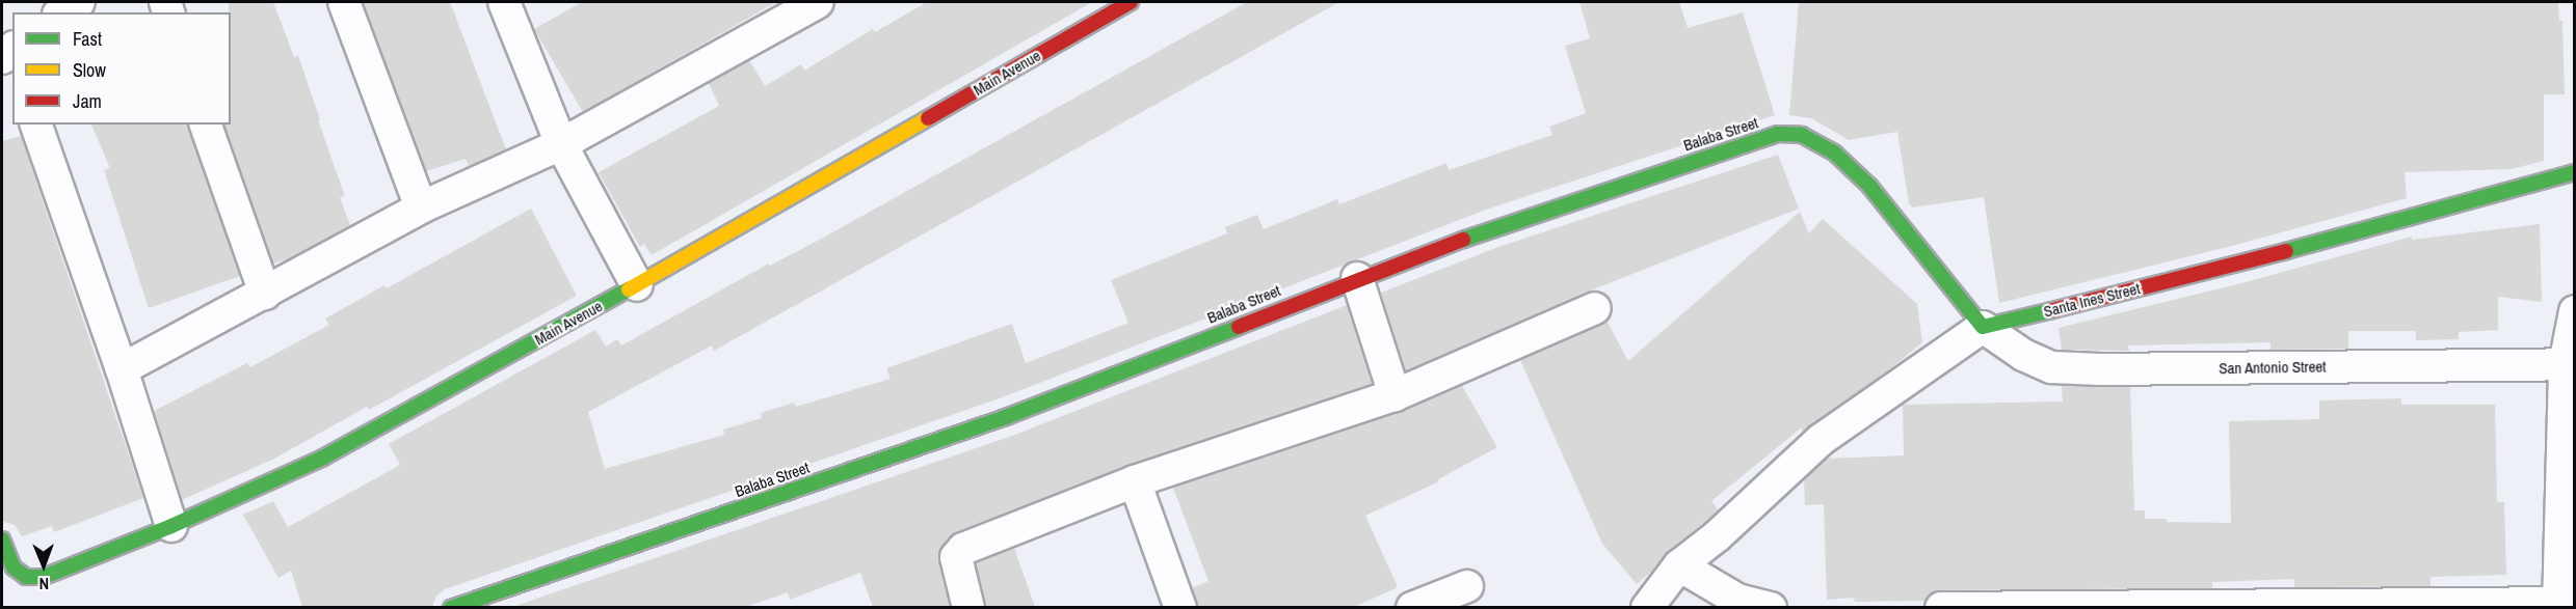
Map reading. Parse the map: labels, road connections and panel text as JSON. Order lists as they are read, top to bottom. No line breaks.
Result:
{"streets":{"street":["Main Avenue","Balaba Street","Santa Ines Street","San Antonio Street"]},"crossings":[["Balaba Street","Santa Ines Street"],["Balaba Street","San Antonio Street"],["Santa Ines Street","San Antonio Street"]],"legend":["Fast","Slow","Jam"],"north":"bottom"}
